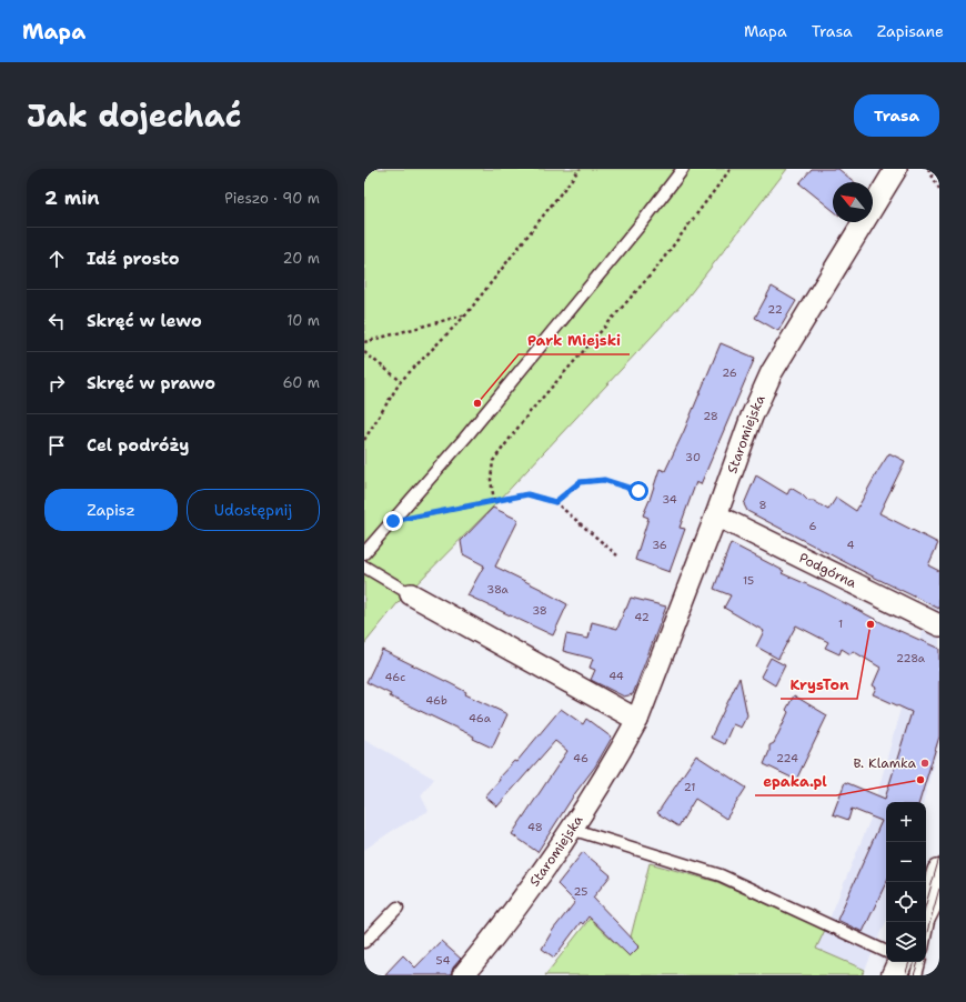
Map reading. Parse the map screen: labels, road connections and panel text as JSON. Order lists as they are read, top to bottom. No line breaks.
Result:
{"streets":{"street":["Staromiejska","Podgórna"]},"crossings":[["Staromiejska","Podgórna"]],"places":["Park Miejski","KrysTon","B. Klamka","epaka.pl"],"house_numbers":["22","26","28","30","34","8","6","36","4","15","38a","38","42","1","228a","44","46c","46b","46a","46","224","21","48","25","54"],"north":"top left","page":{"header":"Mapa","nav":["Mapa","Trasa","Zapisane"],"title":"Jak dojechać","buttons":["Trasa",["Zapisz","Udostępnij"]],"heading":["2 min","Pieszo · 90 m"],"list":[["Idź prosto","20 m"],["Skręć w lewo","10 m"],["Skręć w prawo","60 m"],"Cel podróży"],"map_buttons":["+","−"]}}
